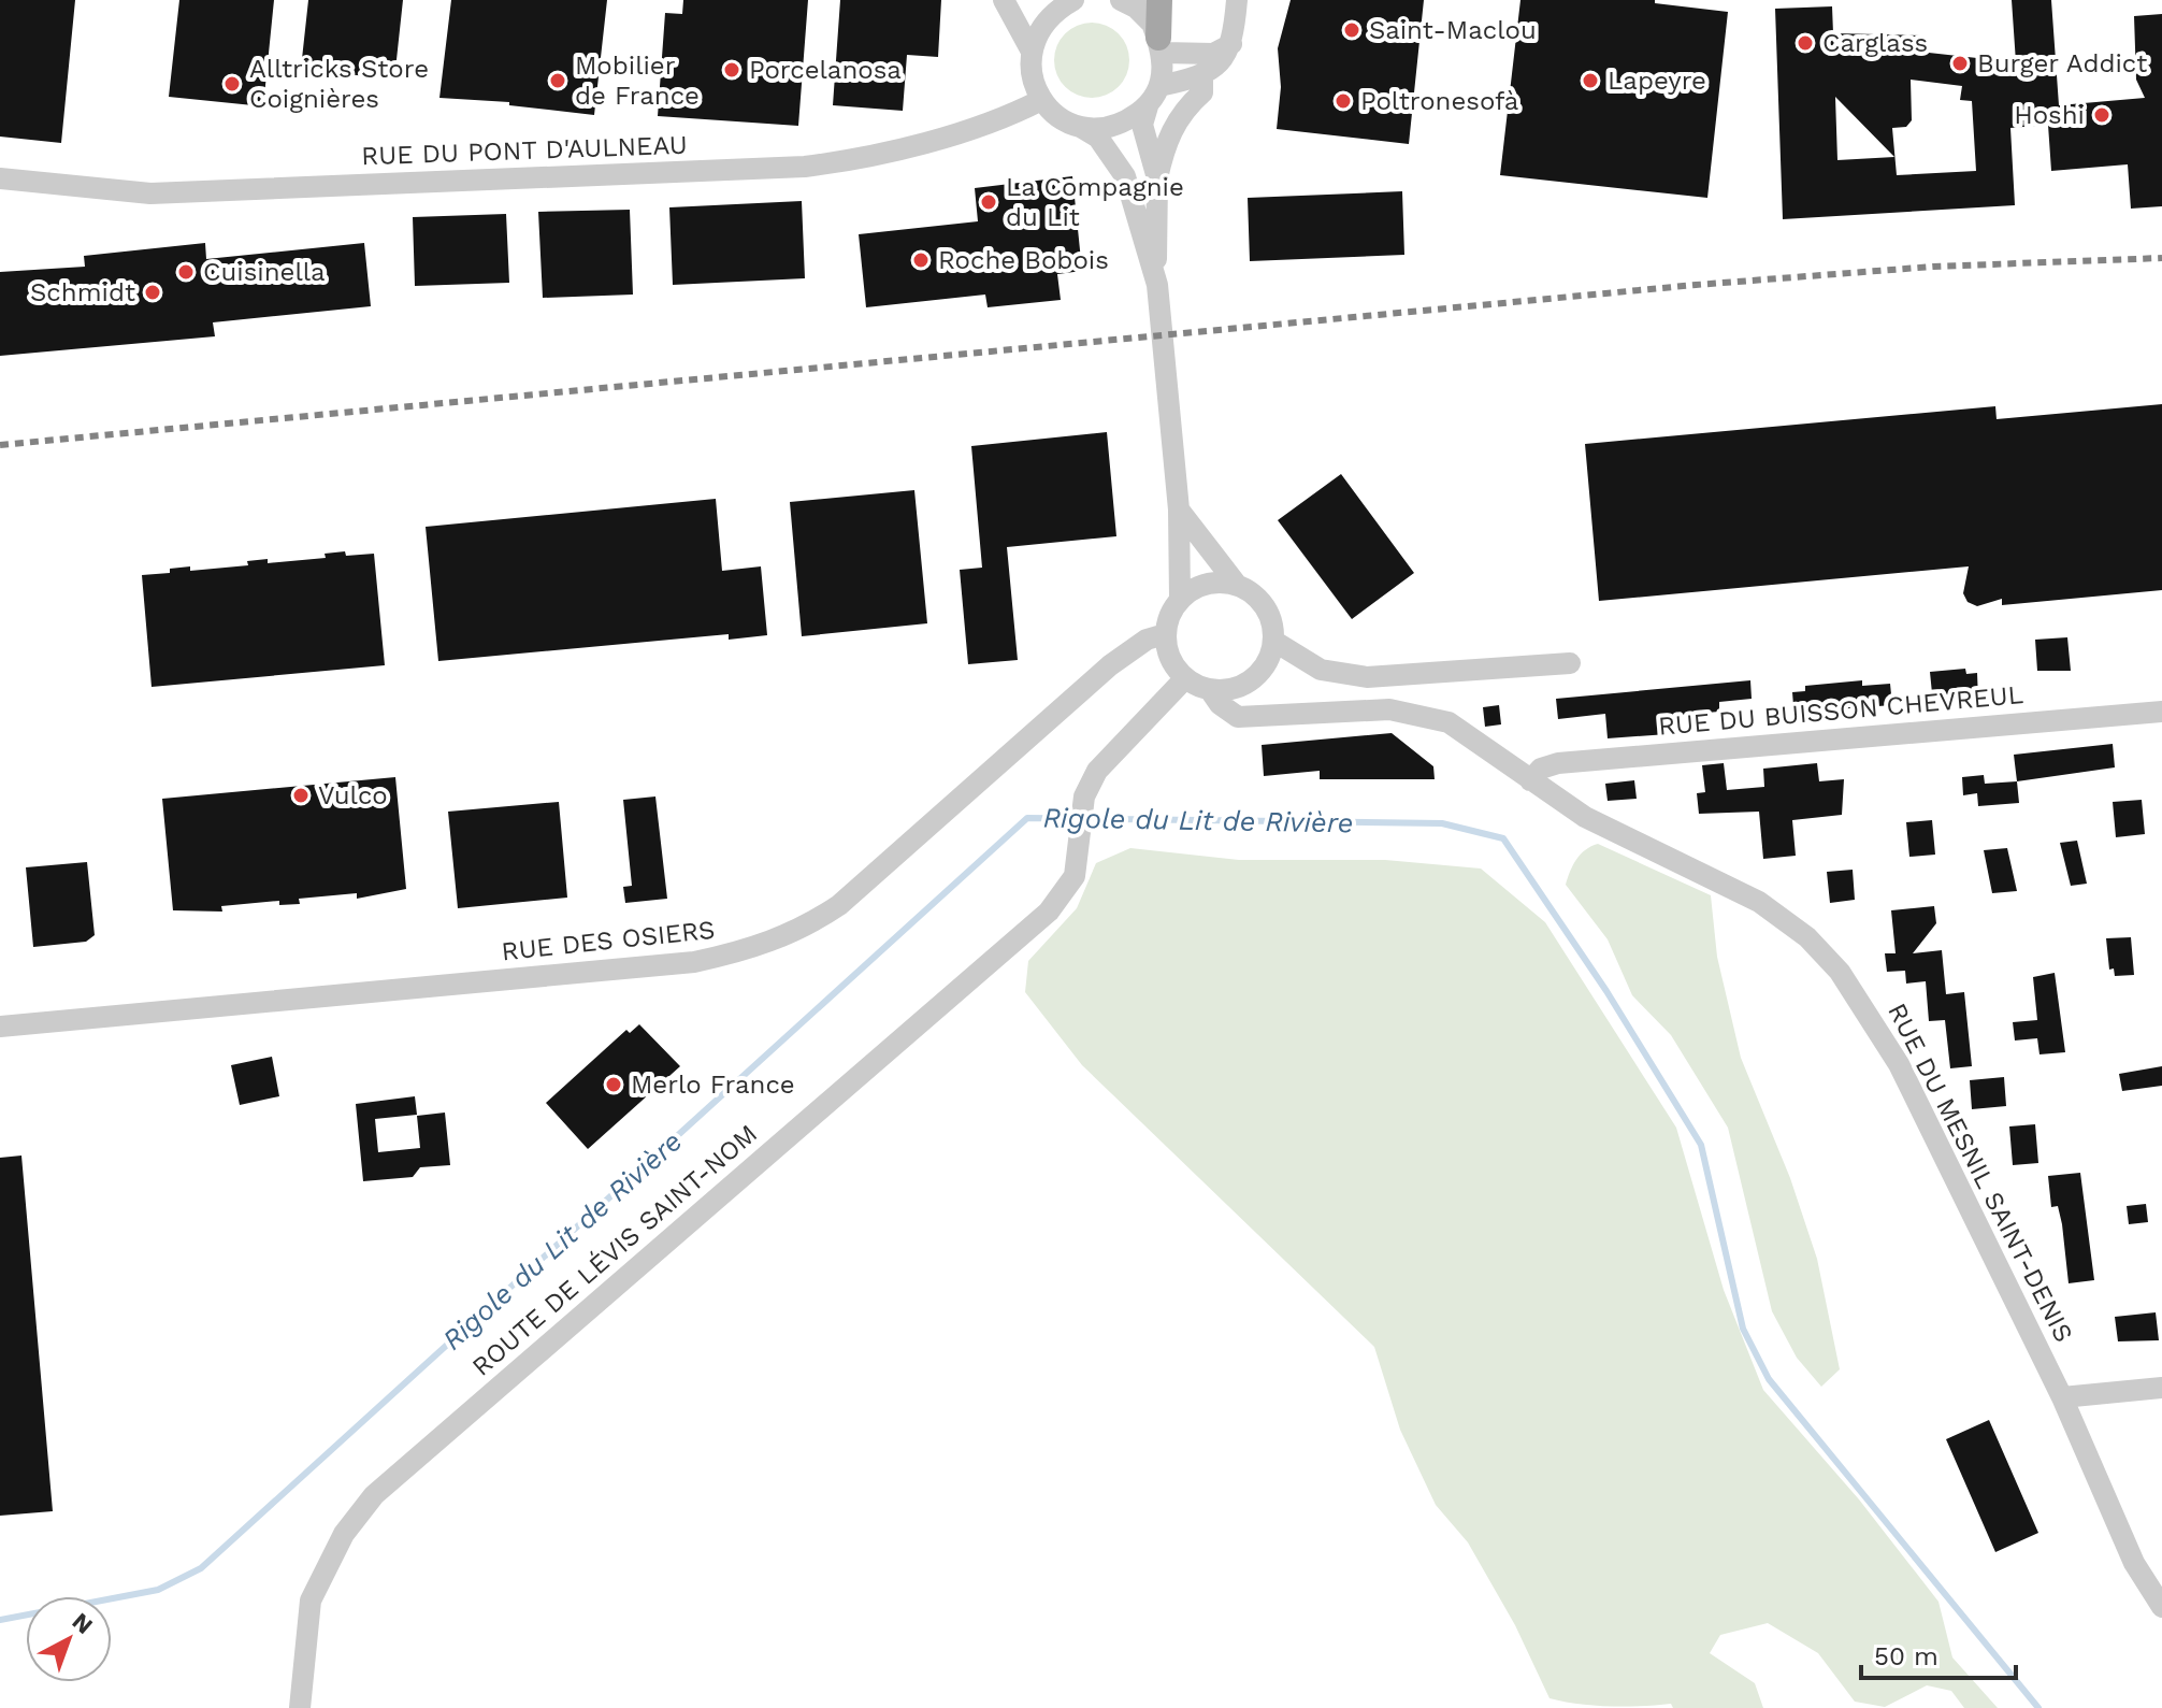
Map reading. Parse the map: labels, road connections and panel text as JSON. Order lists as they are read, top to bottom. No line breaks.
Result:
{"streets":{"street":["RUE DU PONT D'AULNEAU","RUE DU BUISSON CHEVREUL","RUE DES OSIERS","RUE DU MESNIL SAINT-DENIS","ROUTE DE LÉVIS SAINT-NOM"]},"crossings":[["RUE DU BUISSON CHEVREUL","RUE DU MESNIL SAINT-DENIS"],["RUE DES OSIERS","RUE DU MESNIL SAINT-DENIS"],["RUE DES OSIERS","ROUTE DE LÉVIS SAINT-NOM"],["RUE DU MESNIL SAINT-DENIS","ROUTE DE LÉVIS SAINT-NOM"]],"water":["Rigole du Lit de Rivière"],"places":["Saint-Maclou","Carglass","Burger Addict","Porcelanosa","Mobilier de France","Lapeyre","Alltricks Store Coignières","Poltronesofà","Hoshi","La Compagnie du Lit","Roche Bobois","Cuisinella","Schmidt","Vulco","Merlo France"],"scale_bar":"50 m","north":"top right"}
